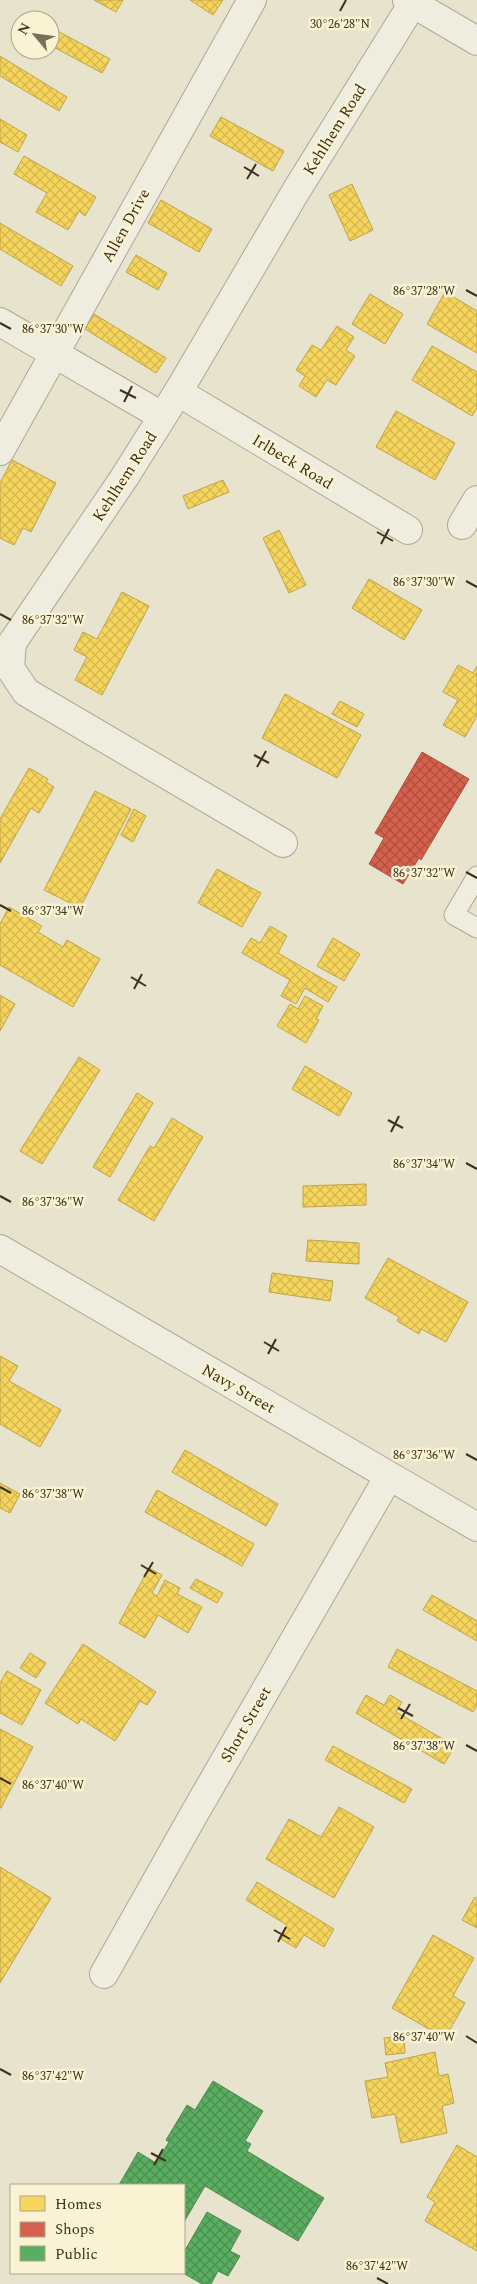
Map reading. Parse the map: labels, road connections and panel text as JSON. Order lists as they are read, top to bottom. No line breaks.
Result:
{"streets":{"street":["Kehlhem Road","Allen Drive","Irlbeck Road","Navy Street","Short Street"]},"crossings":[["Kehlhem Road","Irlbeck Road"],["Navy Street","Short Street"]],"legend":["Homes","Shops","Public"],"north":"top left","coordinates":["30°26'28\"N","86°37'28\"W","86°37'30\"W","86°37'32\"W","86°37'34\"W","86°37'36\"W","86°37'38\"W","86°37'40\"W","86°37'42\"W"]}
